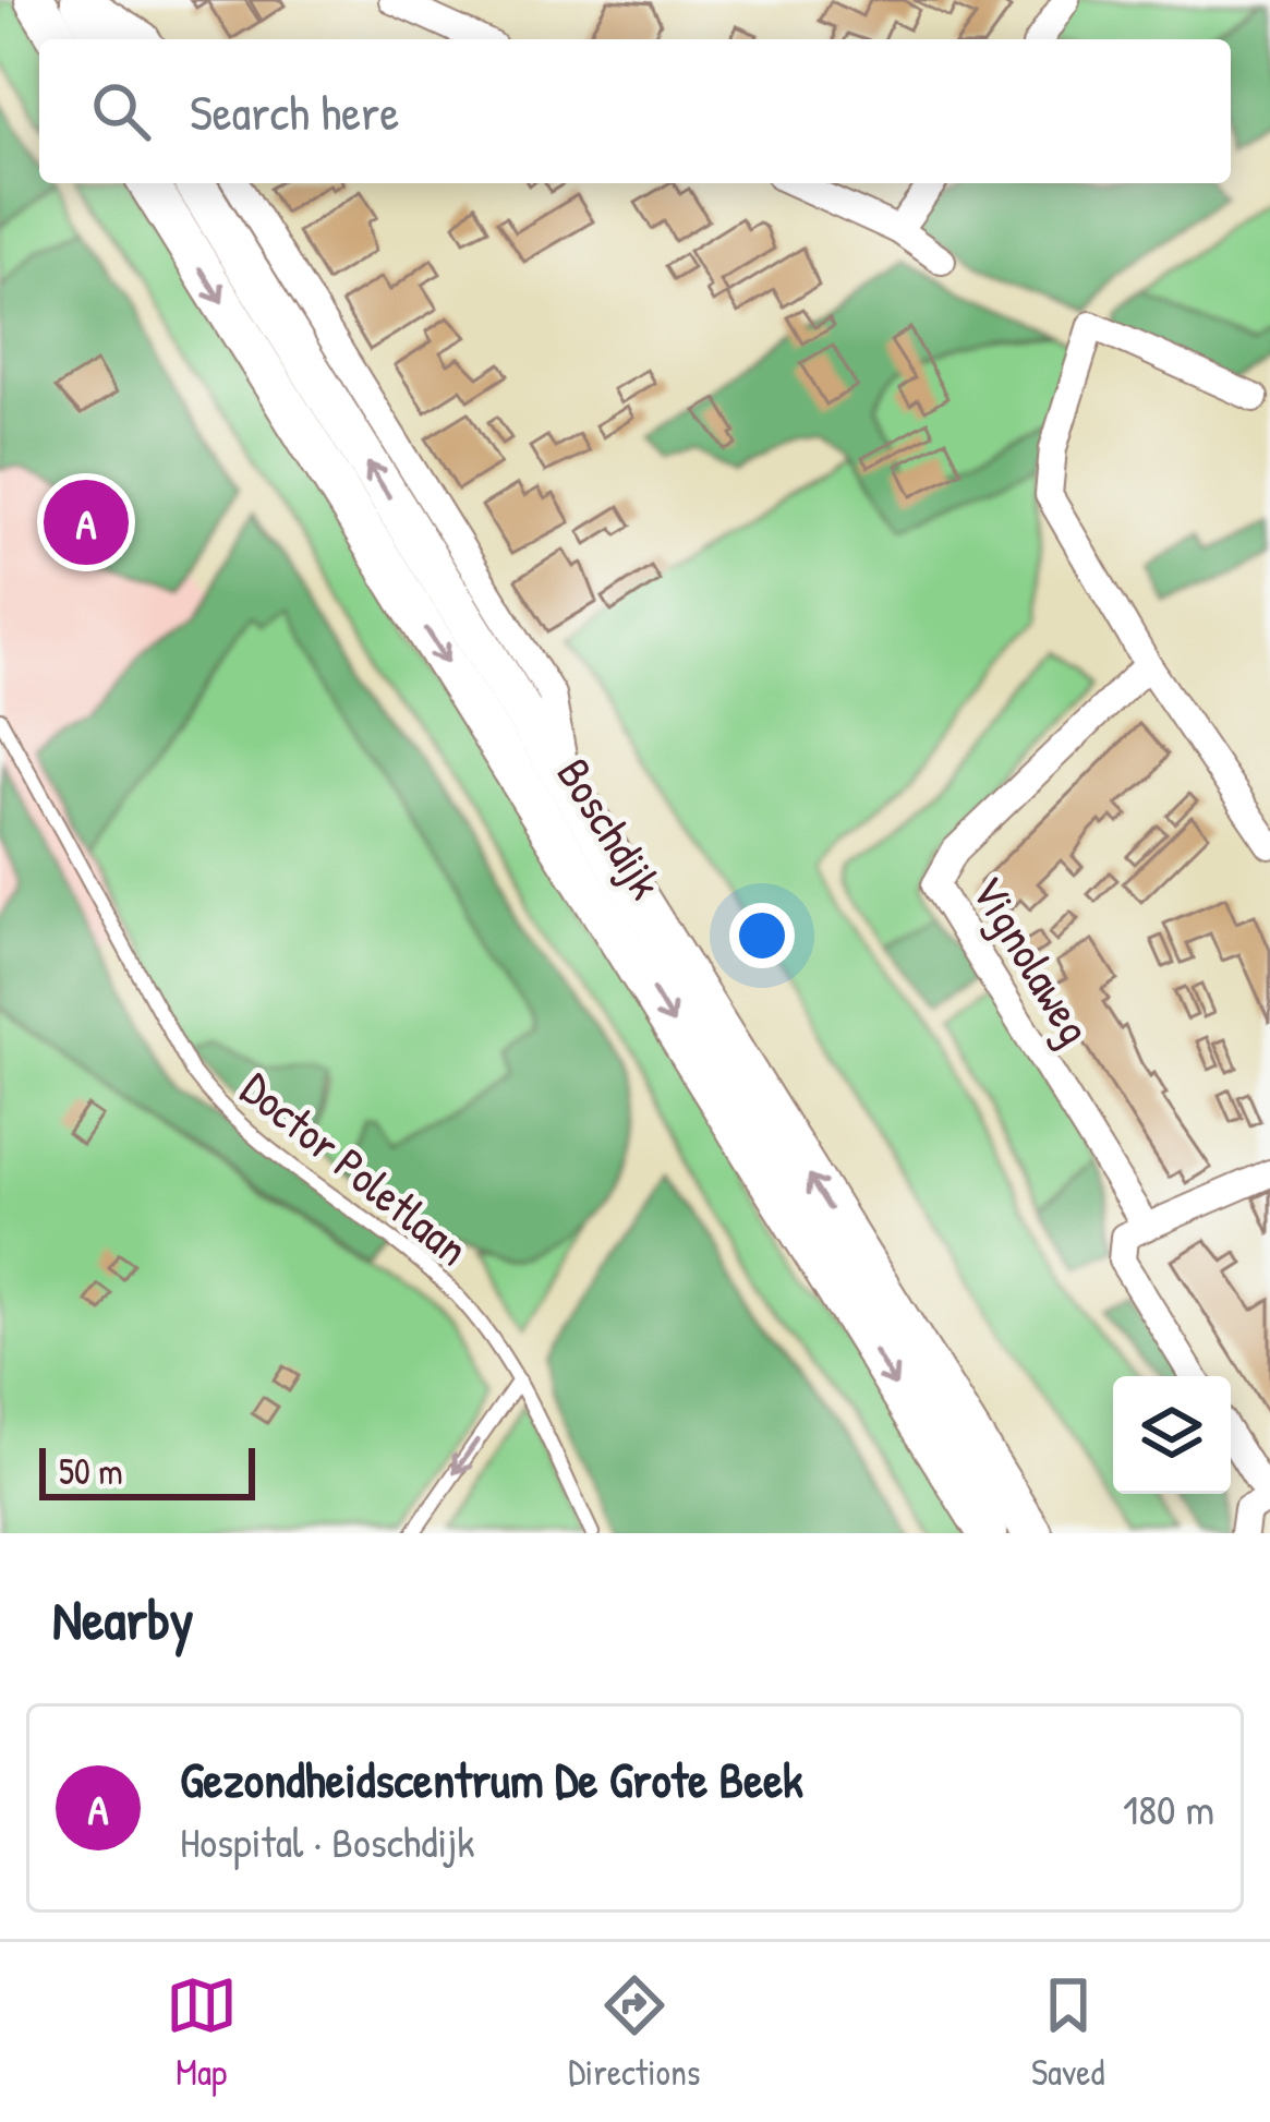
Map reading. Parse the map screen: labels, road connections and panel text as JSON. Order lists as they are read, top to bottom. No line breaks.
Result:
{"streets":{"main road":["Boschdijk"],"street":["Vignolaweg"],"lane":["Doctor Poletlaan"]},"scale_bar":"50 m","page":{"search":"Search here","pins":"A","scale":"50 m","heading":"Nearby","list":[{"mark":"A","name":"Gezondheidscentrum De Grote Beek","note":"Hospital · Boschdijk","value":"180 m"}],"nav":["Map","Directions","Saved"]}}
